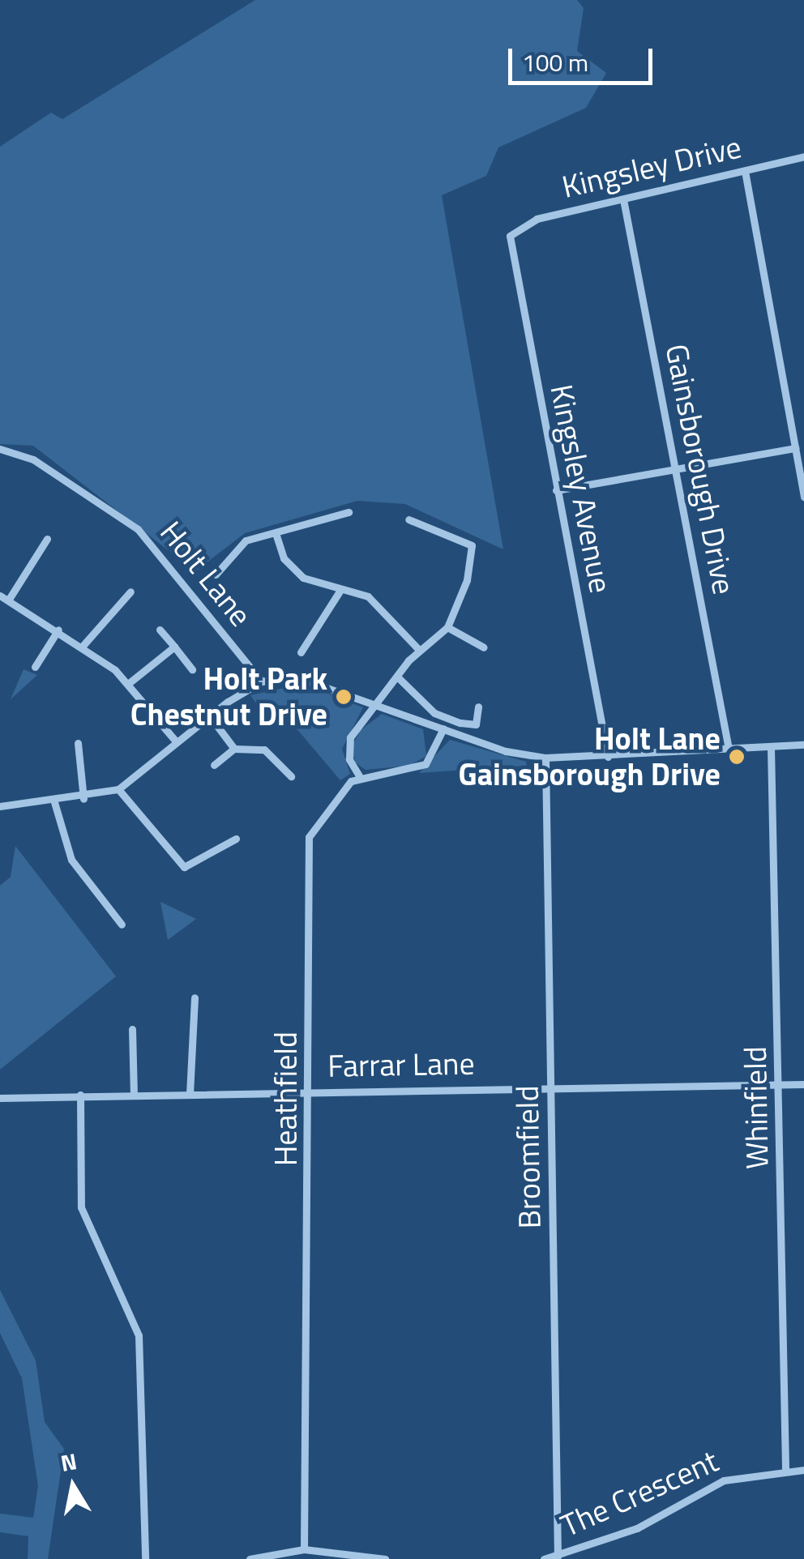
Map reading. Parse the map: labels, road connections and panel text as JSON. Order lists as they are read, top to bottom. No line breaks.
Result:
{"streets":{"street":["Kingsley Drive","Gainsborough Drive","Kingsley Avenue","Holt Lane","Farrar Lane","Heathfield","Whinfield","Broomfield","The Crescent"]},"crossings":[["Kingsley Drive","Gainsborough Drive"],["Kingsley Drive","Kingsley Avenue"],["Farrar Lane","Heathfield"],["Farrar Lane","Whinfield"],["Farrar Lane","Broomfield"],["Whinfield","The Crescent"],["Broomfield","The Crescent"]],"places":["Holt Park Chestnut Drive","Holt Lane Gainsborough Drive"],"scale_bar":"100 m","north":"top"}
